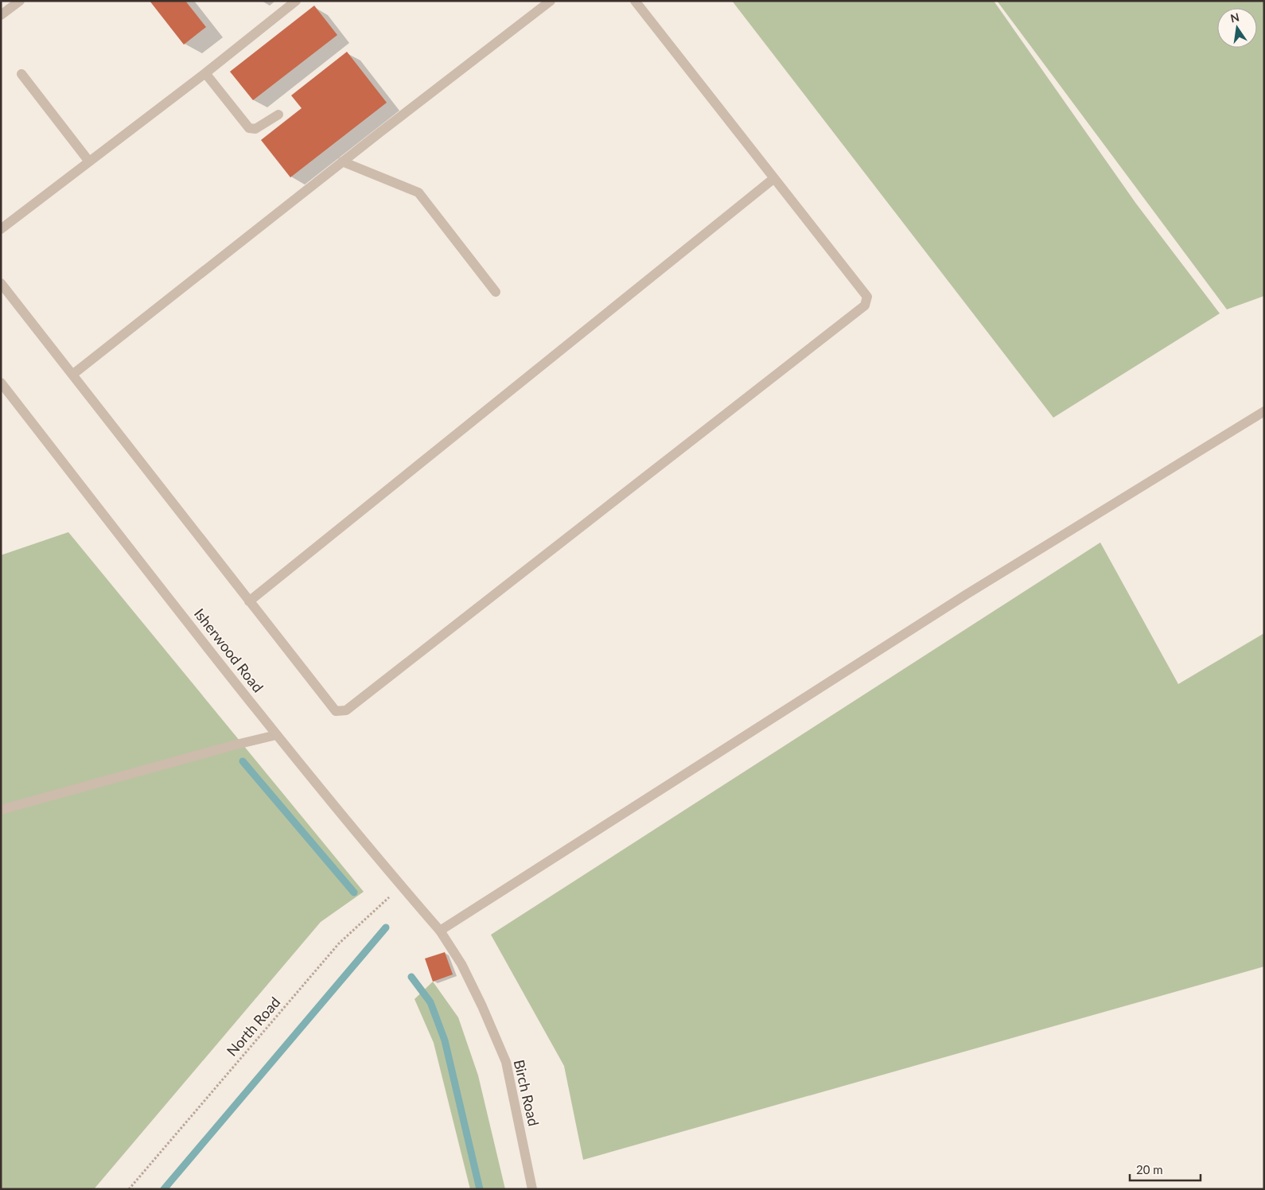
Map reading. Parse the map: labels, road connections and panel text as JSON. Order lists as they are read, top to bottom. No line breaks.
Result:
{"streets":{"street":["Isherwood Road","Birch Road"],"path":["North Road"]},"crossings":[["Isherwood Road","North Road"],["Isherwood Road","Birch Road"]],"scale_bar":"20 m","north":"top"}
